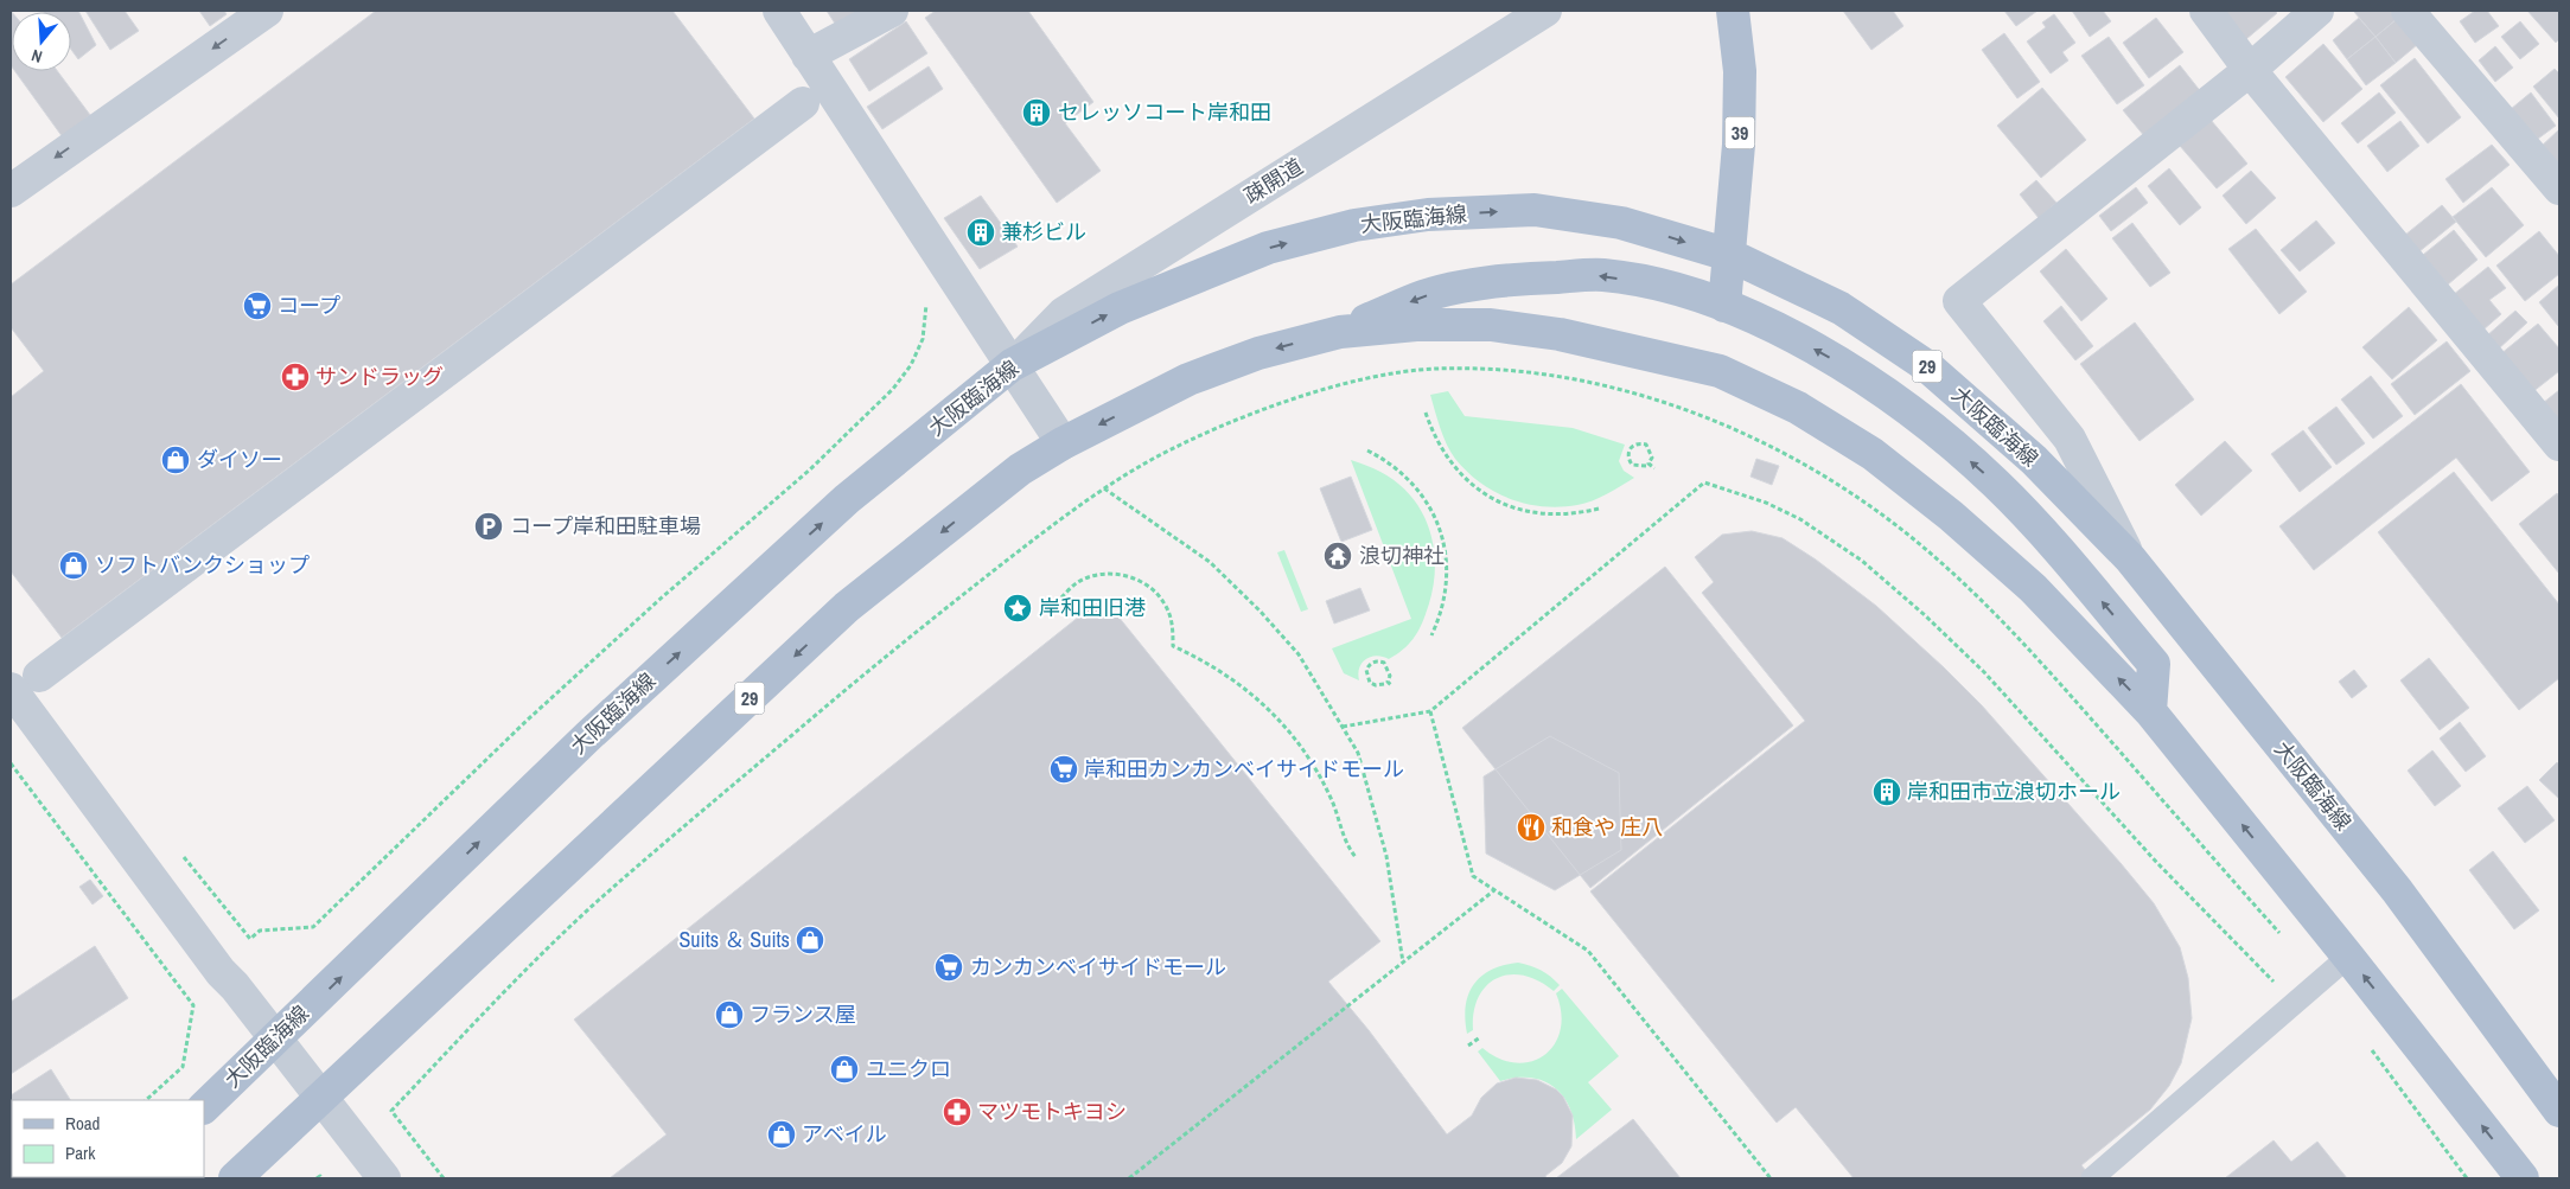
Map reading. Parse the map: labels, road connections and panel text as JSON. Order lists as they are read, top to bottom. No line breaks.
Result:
{"streets":{"main road":["39","大阪臨海線","29"],"street":["疎開道"]},"crossings":[["39","大阪臨海線"],["疎開道","大阪臨海線"]],"places":{"building":["セレッソコート岸和田","兼杉ビル","岸和田市立浪切ホール"],"supermarket":["コープ","岸和田カンカンベイサイドモール","カンカンベイサイドモール"],"pharmacy":["サンドラッグ","マツモトキヨシ"],"shop":["ダイソー","ソフトバンクショップ","Suits ＆ Suits","フランス屋","ユニクロ","アベイル"],"parking":["コープ岸和田駐車場"],"temple":["浪切神社"],"place":["岸和田旧港"],"restaurant":["和食や 庄八"]},"legend":["Road","Park"],"north":"bottom"}
